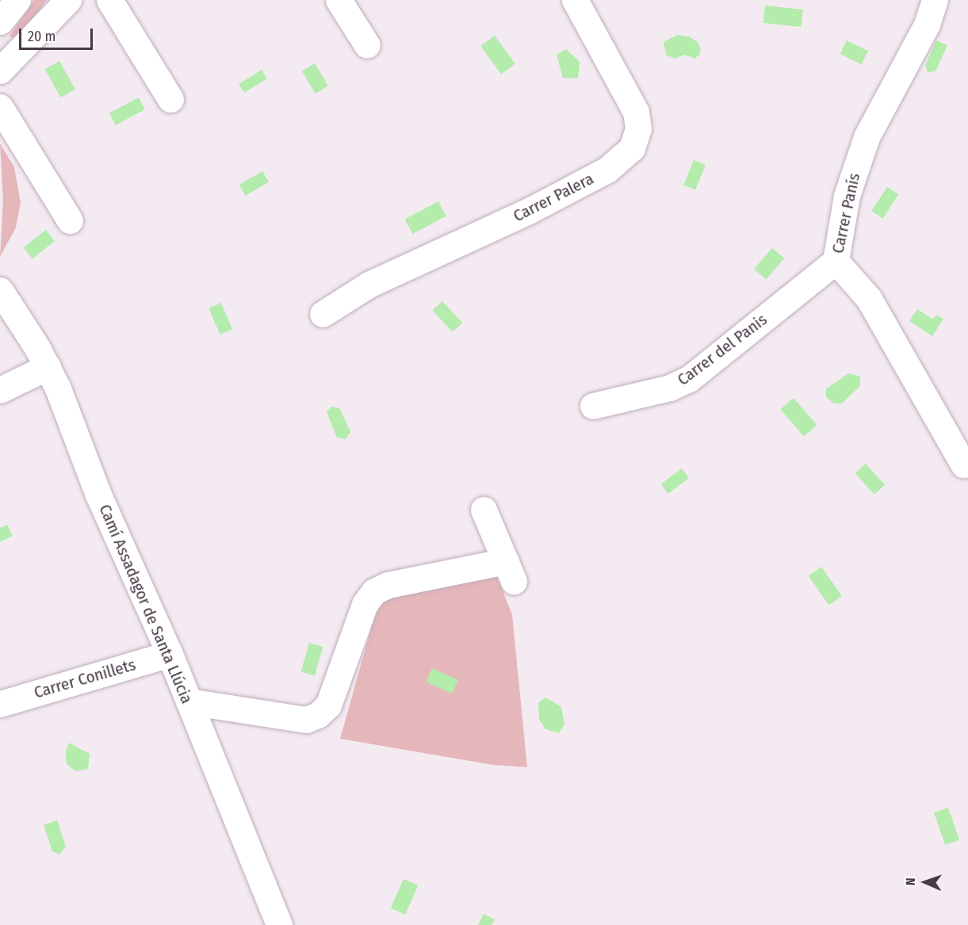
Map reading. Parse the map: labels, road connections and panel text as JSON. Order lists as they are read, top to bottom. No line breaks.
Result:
{"streets":{"street":["Carrer Palera","Carrer Panís","Carrer del Panis","Camí Assadagor de Santa Llúcia","Carrer Conillets"]},"crossings":[["Carrer Panís","Carrer del Panis"],["Camí Assadagor de Santa Llúcia","Carrer Conillets"]],"scale_bar":"20 m","north":"left"}
